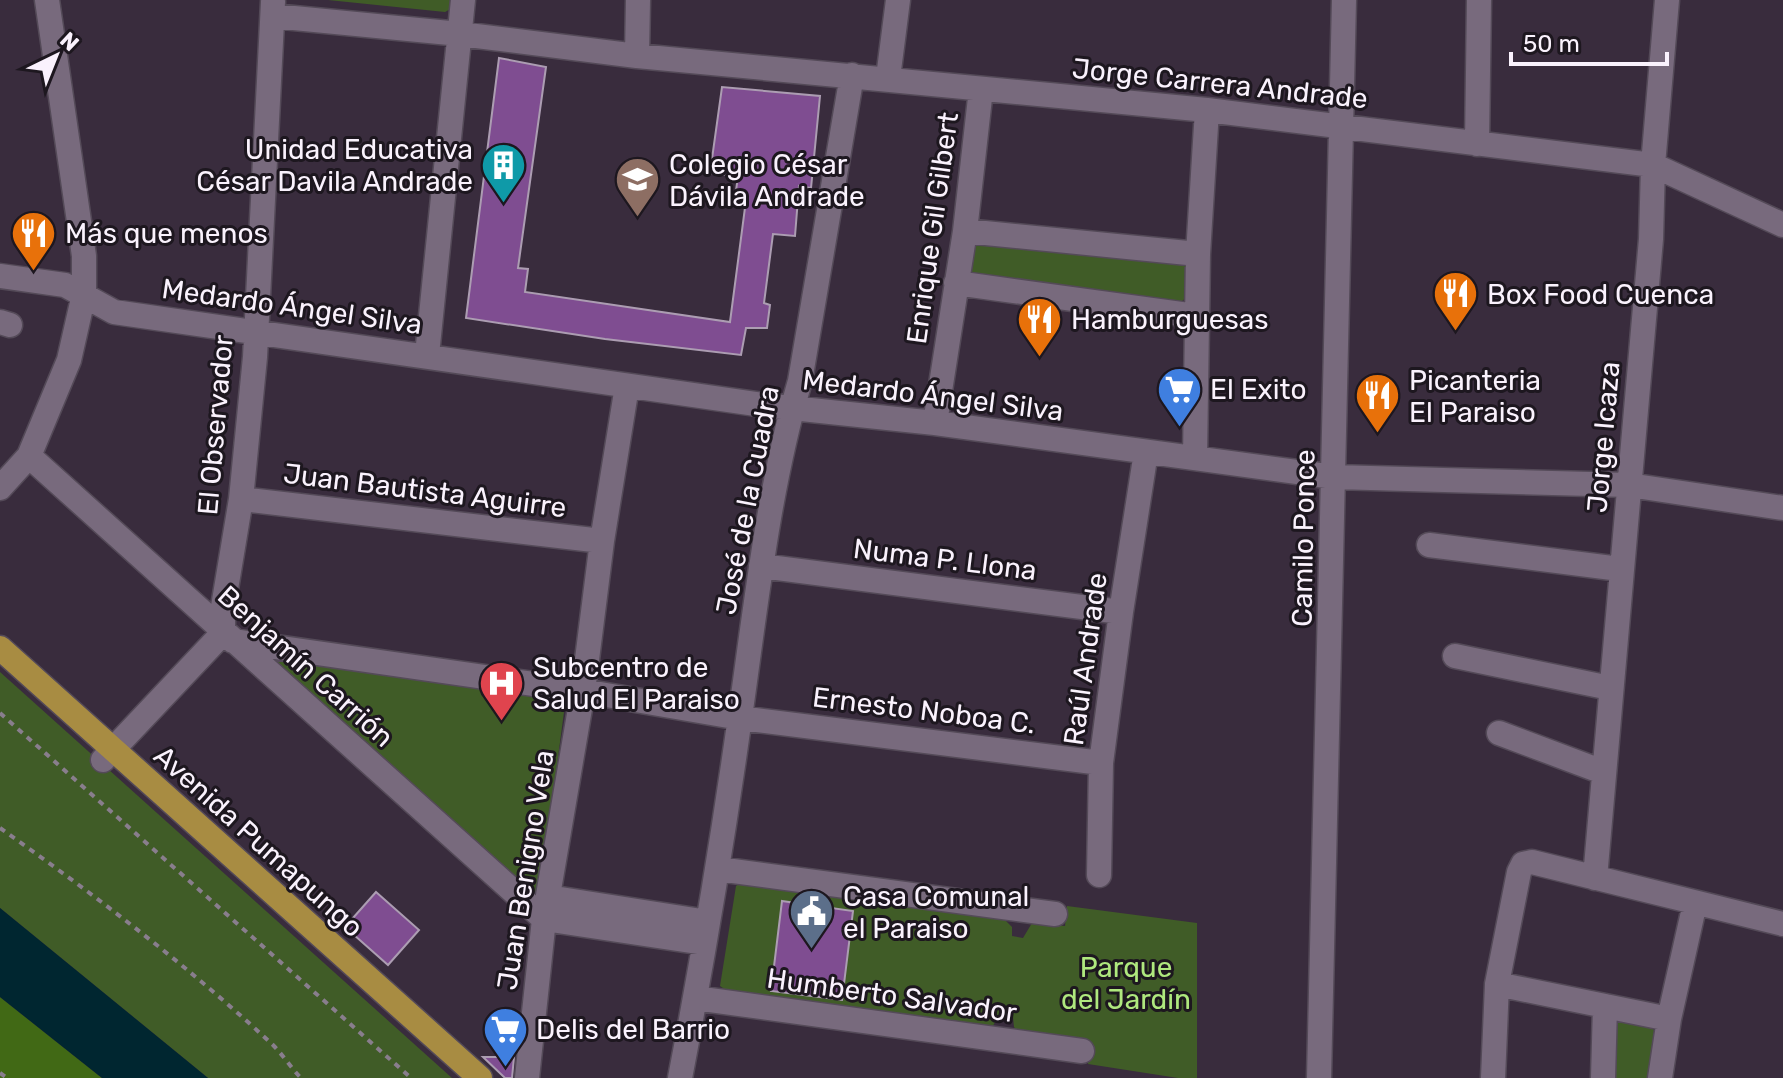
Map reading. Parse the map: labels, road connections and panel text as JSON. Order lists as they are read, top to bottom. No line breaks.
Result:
{"streets":{"main road":["Avenida Pumapungo"],"street":["Jorge Carrera Andrade","Enrique Gil Gilbert","Medardo Ángel Silva","El Observador","Jorge Icaza","Juan Bautista Aguirre","José de la Cuadra","Camilo Ponce","Numa P. Llona","Raúl Andrade","Benjamín Carrión","Ernesto Noboa C.","Juan Benigno Vela","Humberto Salvador"]},"crossings":[["Jorge Carrera Andrade","Enrique Gil Gilbert"],["Jorge Carrera Andrade","El Observador"],["Jorge Carrera Andrade","Jorge Icaza"],["Jorge Carrera Andrade","José de la Cuadra"],["Jorge Carrera Andrade","Camilo Ponce"],["Enrique Gil Gilbert","Medardo Ángel Silva"],["Medardo Ángel Silva","El Observador"],["Medardo Ángel Silva","Jorge Icaza"],["Medardo Ángel Silva","José de la Cuadra"],["Medardo Ángel Silva","Camilo Ponce"],["Medardo Ángel Silva","Raúl Andrade"],["Medardo Ángel Silva","Juan Benigno Vela"],["El Observador","Juan Bautista Aguirre"],["El Observador","Benjamín Carrión"],["El Observador","Ernesto Noboa C."],["Juan Bautista Aguirre","Juan Benigno Vela"],["José de la Cuadra","Numa P. Llona"],["José de la Cuadra","Ernesto Noboa C."],["José de la Cuadra","Humberto Salvador"],["Numa P. Llona","Raúl Andrade"],["Raúl Andrade","Ernesto Noboa C."],["Benjamín Carrión","Ernesto Noboa C."],["Benjamín Carrión","Juan Benigno Vela"],["Ernesto Noboa C.","Juan Benigno Vela"]],"parks":["Parque del Jardín"],"places":{"building":["Unidad Educativa César Davila Andrade"],"school or university":["Colegio César Dávila Andrade"],"restaurant":["Más que menos","Box Food Cuenca","Hamburguesas","Picanteria El Paraiso"],"supermarket":["El Exito","Delis del Barrio"],"hospital":["Subcentro de Salud El Paraiso"],"public building":["Casa Comunal el Paraiso"]},"scale_bar":"50 m","north":"top right"}
